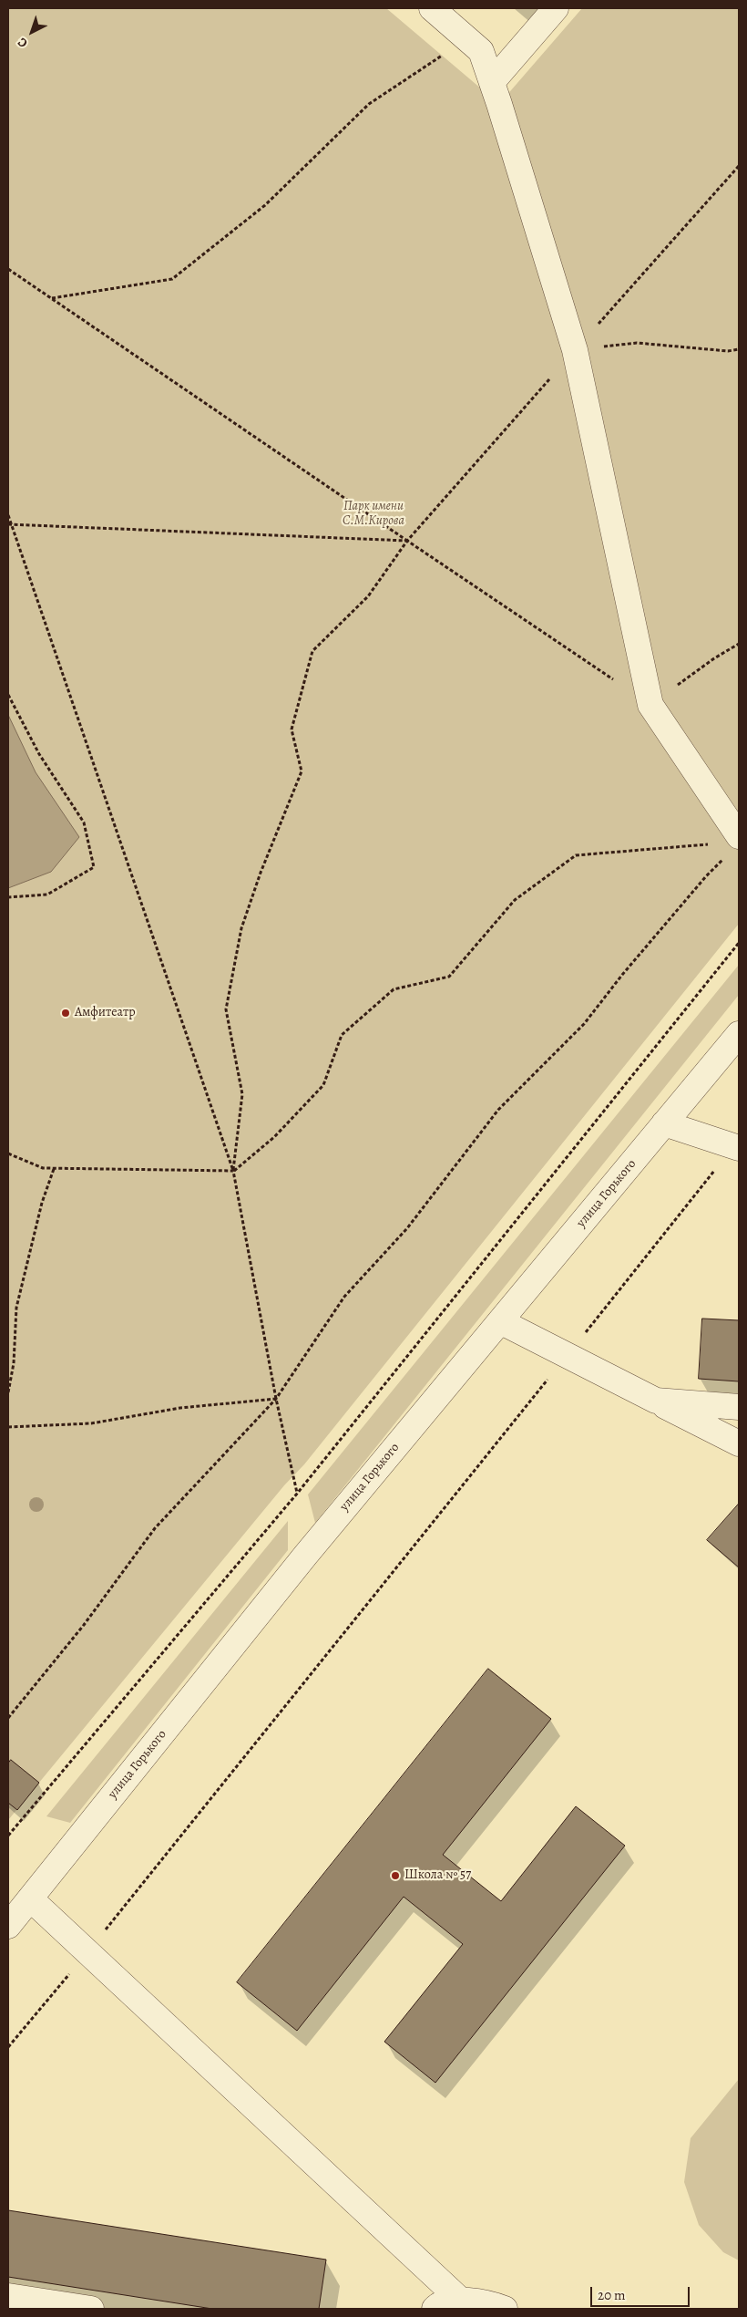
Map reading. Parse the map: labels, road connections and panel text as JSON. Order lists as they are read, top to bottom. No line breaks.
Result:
{"streets":{"street":["улица Горького"]},"parks":["Парк имени С.М.Кирова"],"places":["Амфитеатр","Школа № 57"],"scale_bar":"20 m","north":"bottom left"}
